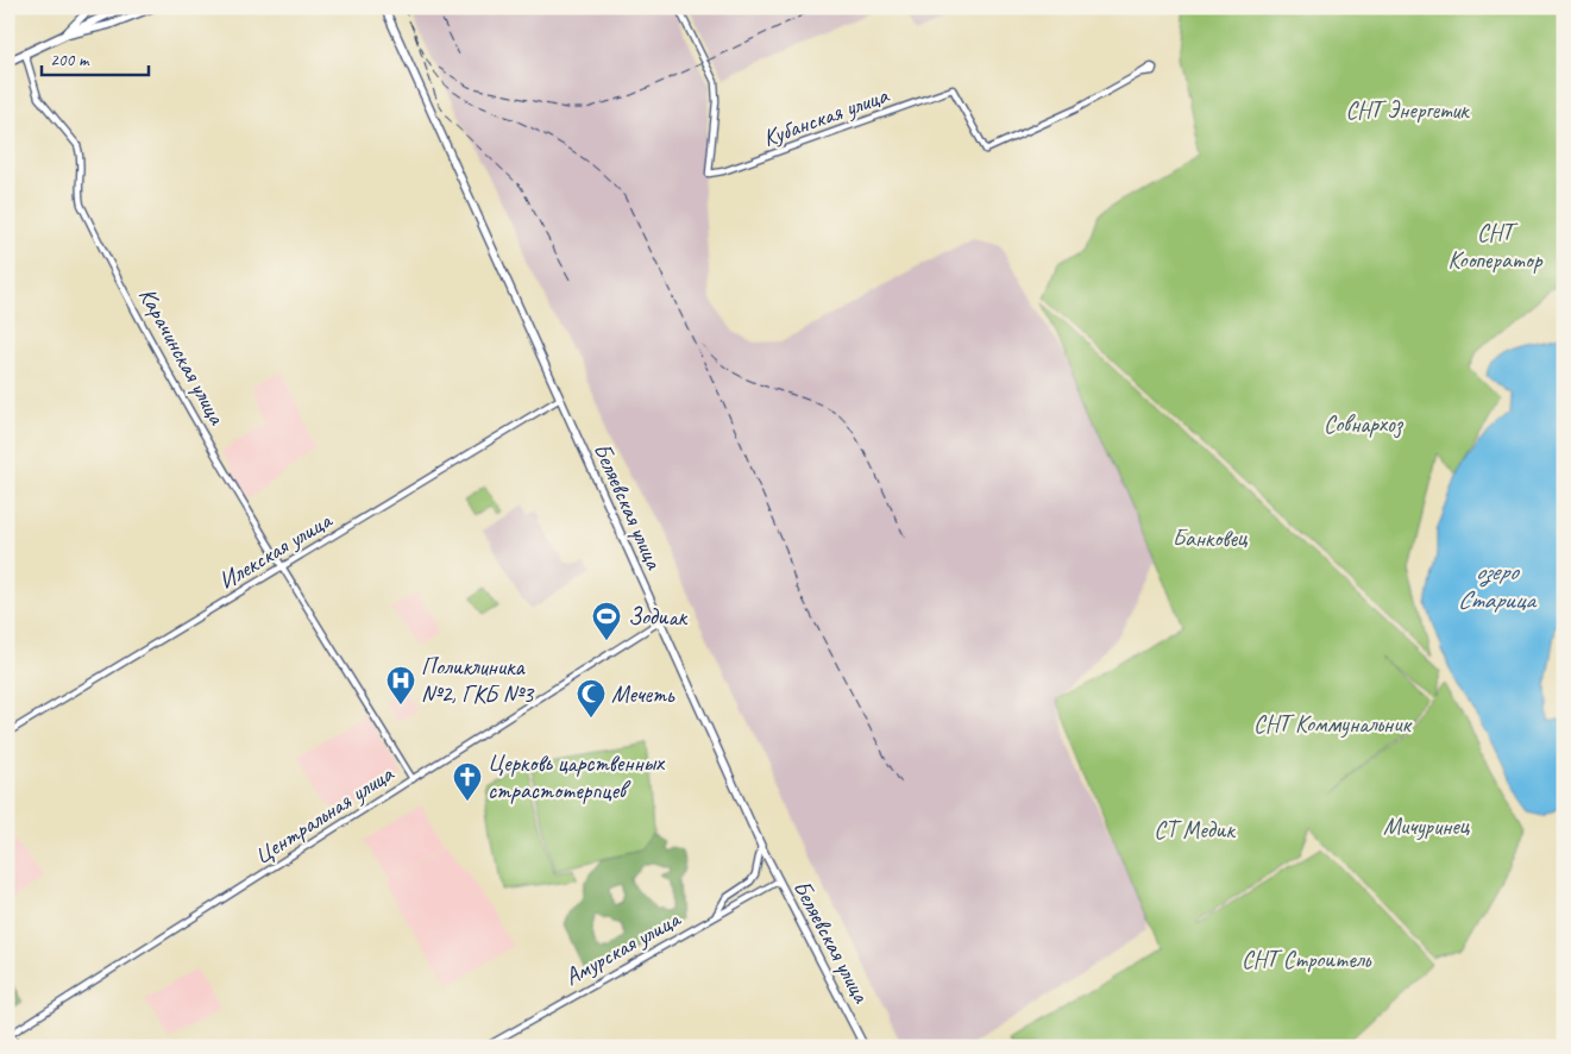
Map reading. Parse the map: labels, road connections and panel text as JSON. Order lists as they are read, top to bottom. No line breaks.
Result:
{"streets":{"main road":["Беляевская улица"],"street":["Кубанская улица","Карачинская улица","Илекская улица","Центральная улица","Амурская улица"]},"crossings":[["Карачинская улица","Илекская улица"],["Карачинская улица","Центральная улица"],["Беляевская улица","Илекская улица"],["Беляевская улица","Центральная улица"],["Беляевская улица","Амурская улица"]],"water":["озеро Старица"],"parks":["СНТ Энергетик","СНТ Кооператор","Совнархоз","Банковец","СНТ Коммунальник","Мичуринец","СТ Медик","СНТ Строитель"],"places":{"sports":["Зодиак"],"hospital":["Поликлиника №2, ГКБ №3"],"mosque":["Мечеть"],"church":["Церковь царственных страстотерпцев"]},"scale_bar":"200 m"}
